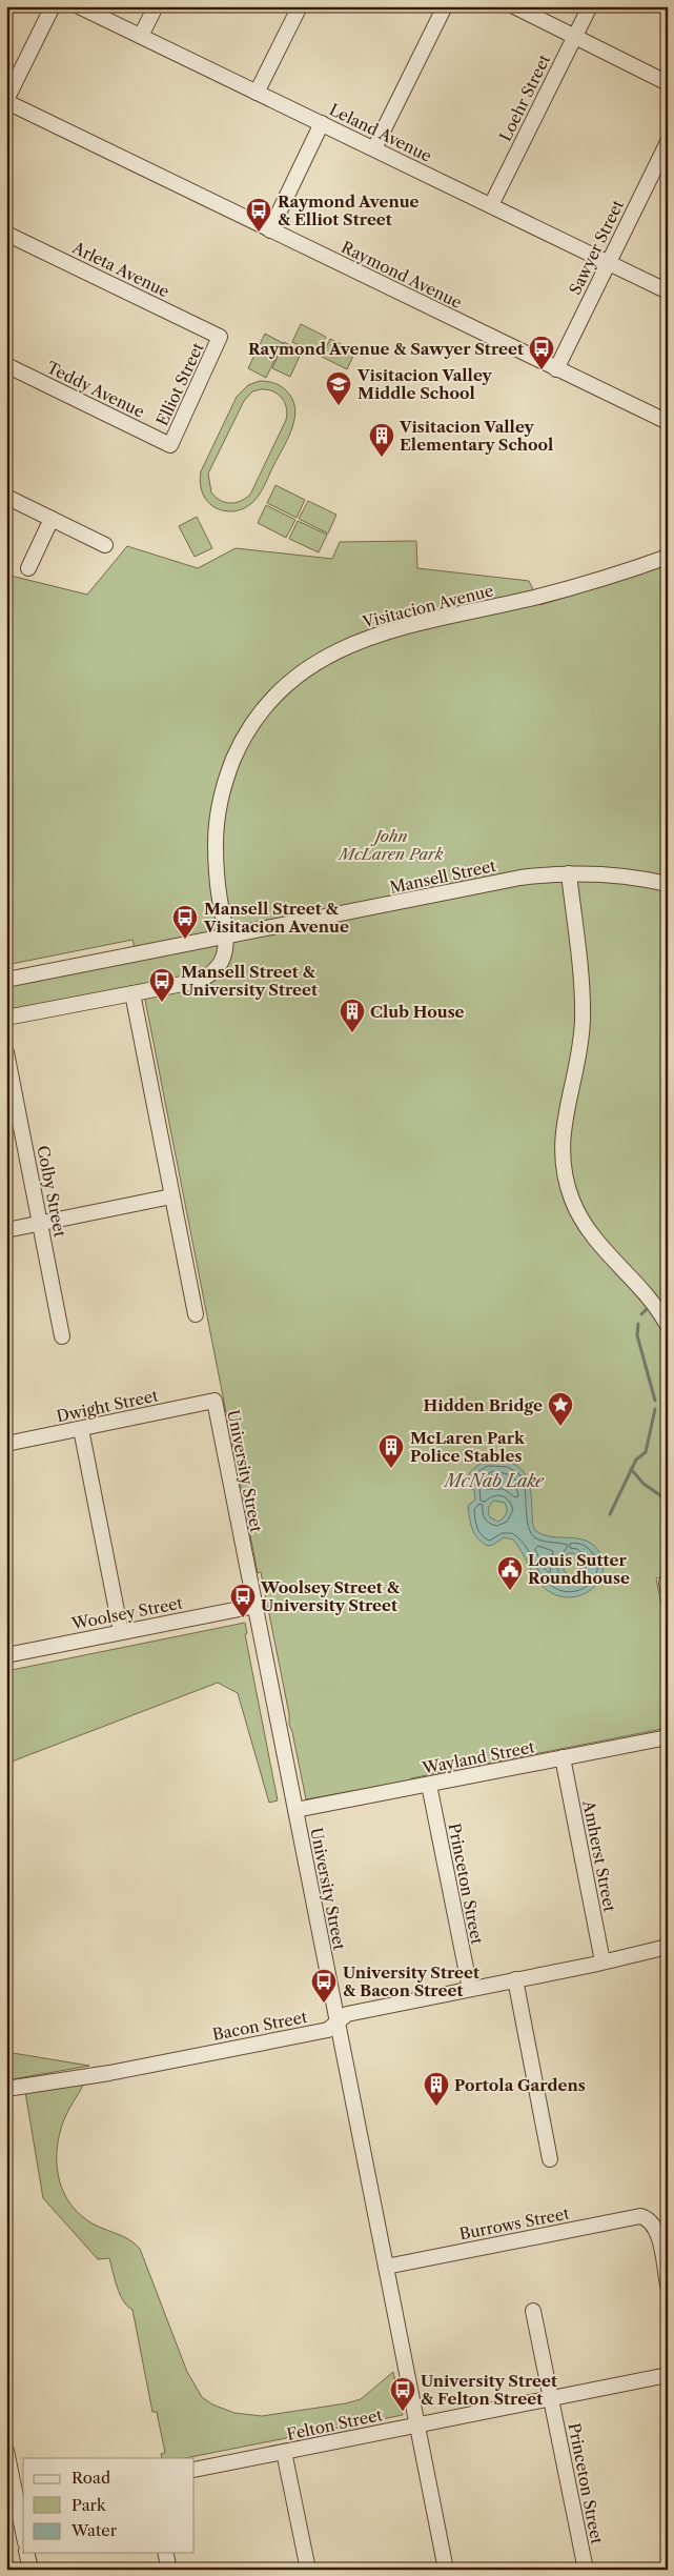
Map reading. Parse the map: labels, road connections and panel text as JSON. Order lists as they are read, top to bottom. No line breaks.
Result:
{"streets":{"street":["Loehr Street","Leland Avenue","Sawyer Street","Arleta Avenue","Raymond Avenue","Elliot Street","Teddy Avenue","Visitacion Avenue","Mansell Street","Colby Street","Dwight Street","University Street","Woolsey Street","Wayland Street","Amherst Street","Princeton Street","Bacon Street","Burrows Street","Felton Street"]},"crossings":[["Loehr Street","Leland Avenue"],["Leland Avenue","Sawyer Street"],["Sawyer Street","Raymond Avenue"],["Arleta Avenue","Elliot Street"],["Elliot Street","Teddy Avenue"],["Visitacion Avenue","Mansell Street"],["Dwight Street","University Street"],["University Street","Woolsey Street"],["University Street","Wayland Street"],["University Street","Bacon Street"],["University Street","Burrows Street"],["University Street","Felton Street"],["Wayland Street","Amherst Street"],["Wayland Street","Princeton Street"],["Amherst Street","Bacon Street"],["Princeton Street","Bacon Street"],["Princeton Street","Felton Street"]],"water":["McNab Lake"],"parks":["John McLaren Park"],"places":{"bus stop":["Raymond Avenue & Elliot Street","Raymond Avenue & Sawyer Street","Mansell Street & Visitacion Avenue","Mansell Street & University Street","Woolsey Street & University Street","University Street & Bacon Street","University Street & Felton Street"],"school or university":["Visitacion Valley Middle School"],"building":["Visitacion Valley Elementary School","Club House","McLaren Park Police Stables","Portola Gardens"],"place":["Hidden Bridge"],"public building":["Louis Sutter Roundhouse"]},"legend":["Road","Park","Water"]}
